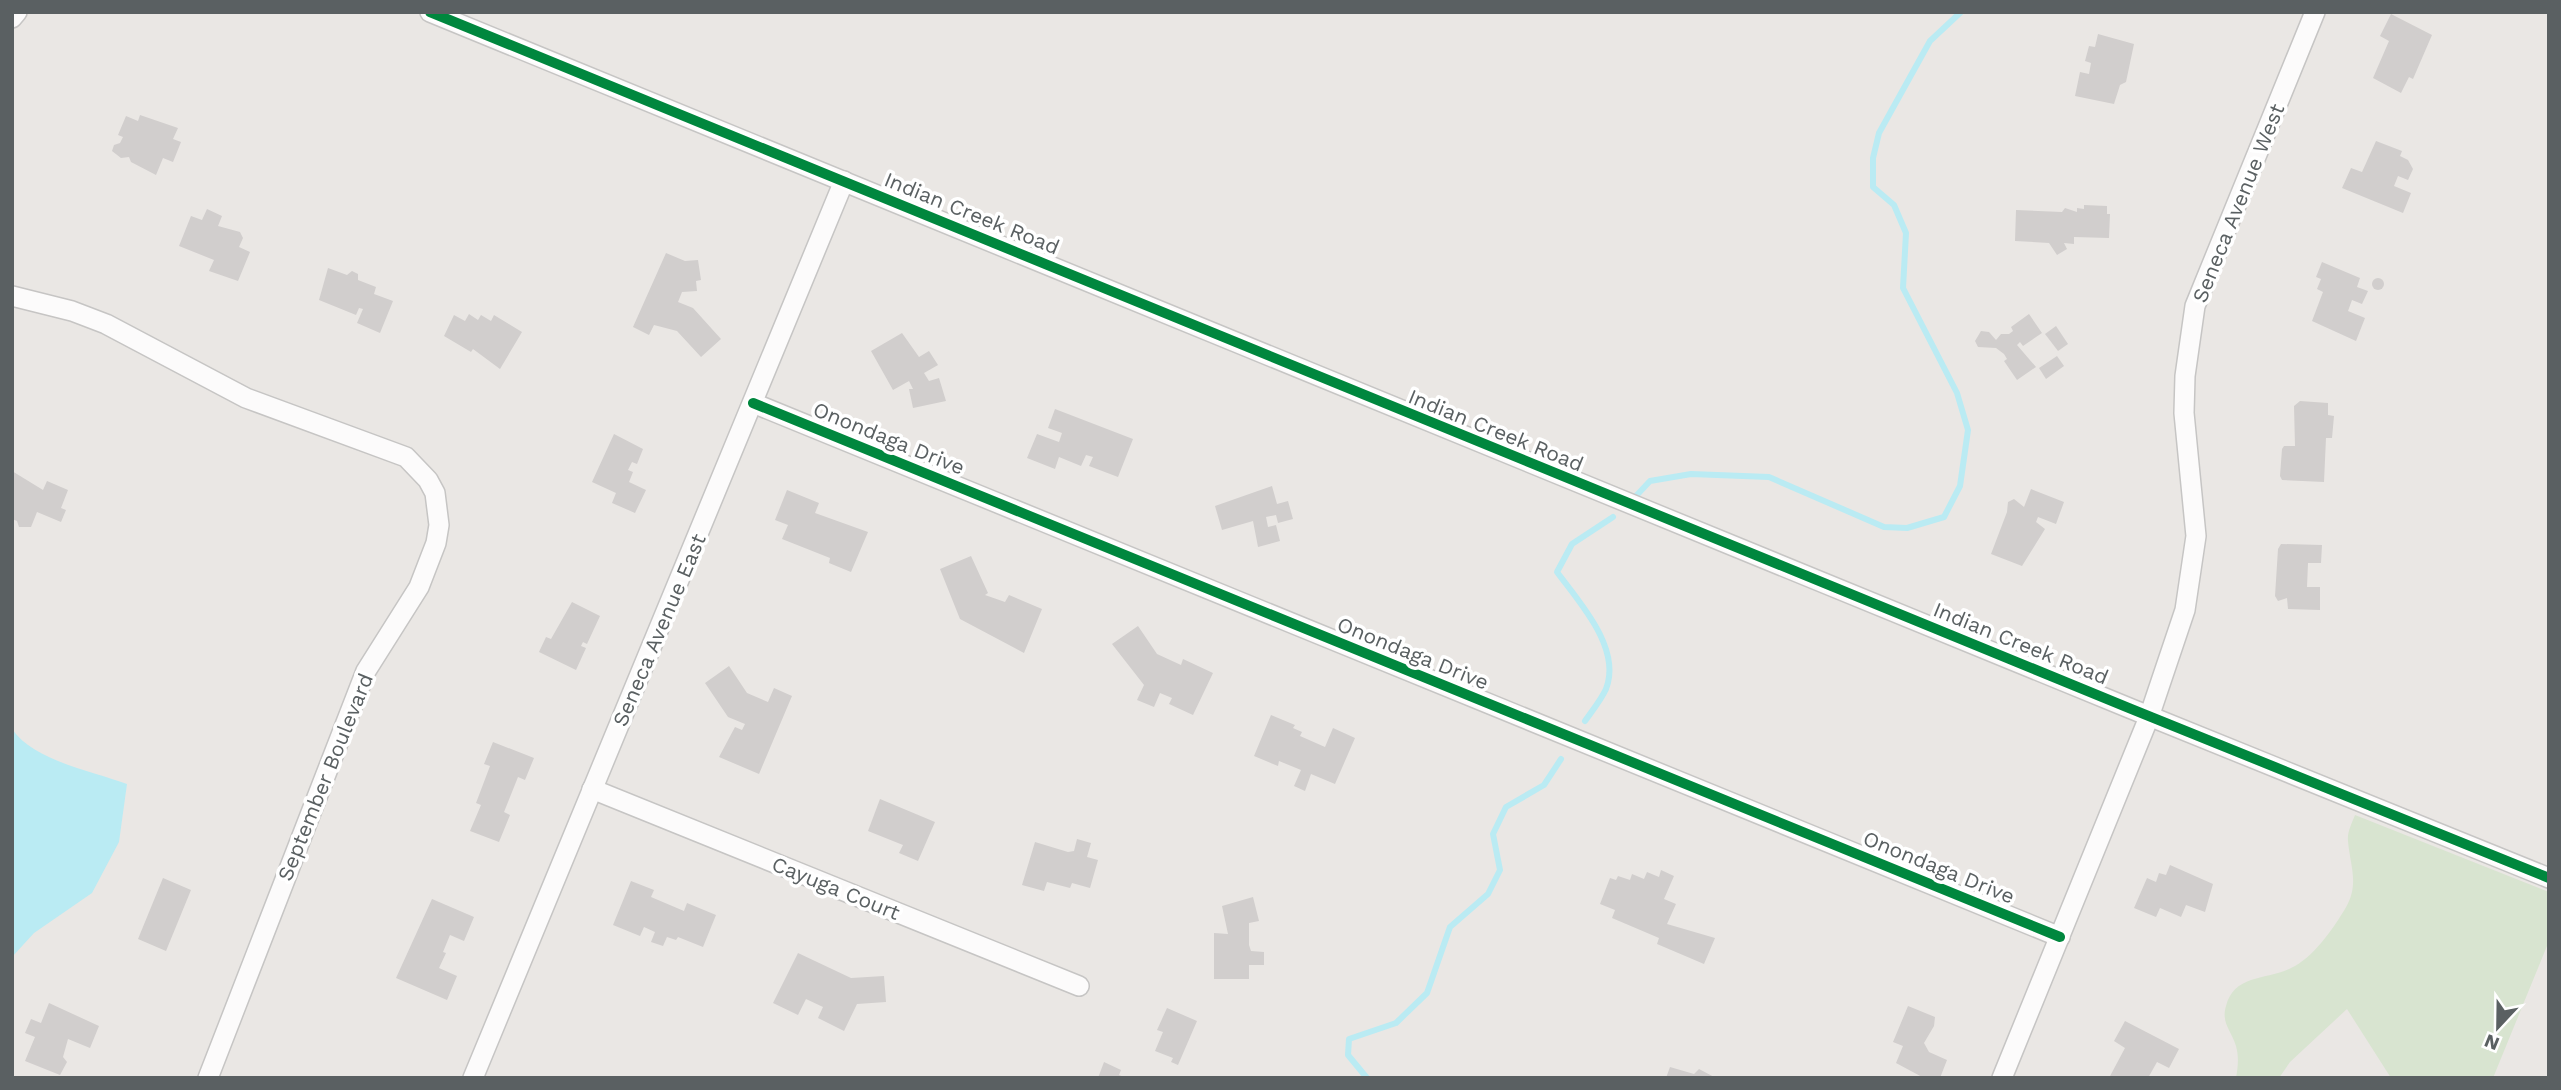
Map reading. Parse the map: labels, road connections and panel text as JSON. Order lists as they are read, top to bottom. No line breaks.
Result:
{"streets":{"street":["Seneca Avenue West","Indian Creek Road","Onondaga Drive","Seneca Avenue East","September Boulevard","Cayuga Court"]},"crossings":[["Seneca Avenue West","Indian Creek Road"],["Seneca Avenue West","Onondaga Drive"],["Indian Creek Road","Seneca Avenue East"],["Onondaga Drive","Seneca Avenue East"],["Seneca Avenue East","Cayuga Court"]],"north":"bottom"}
